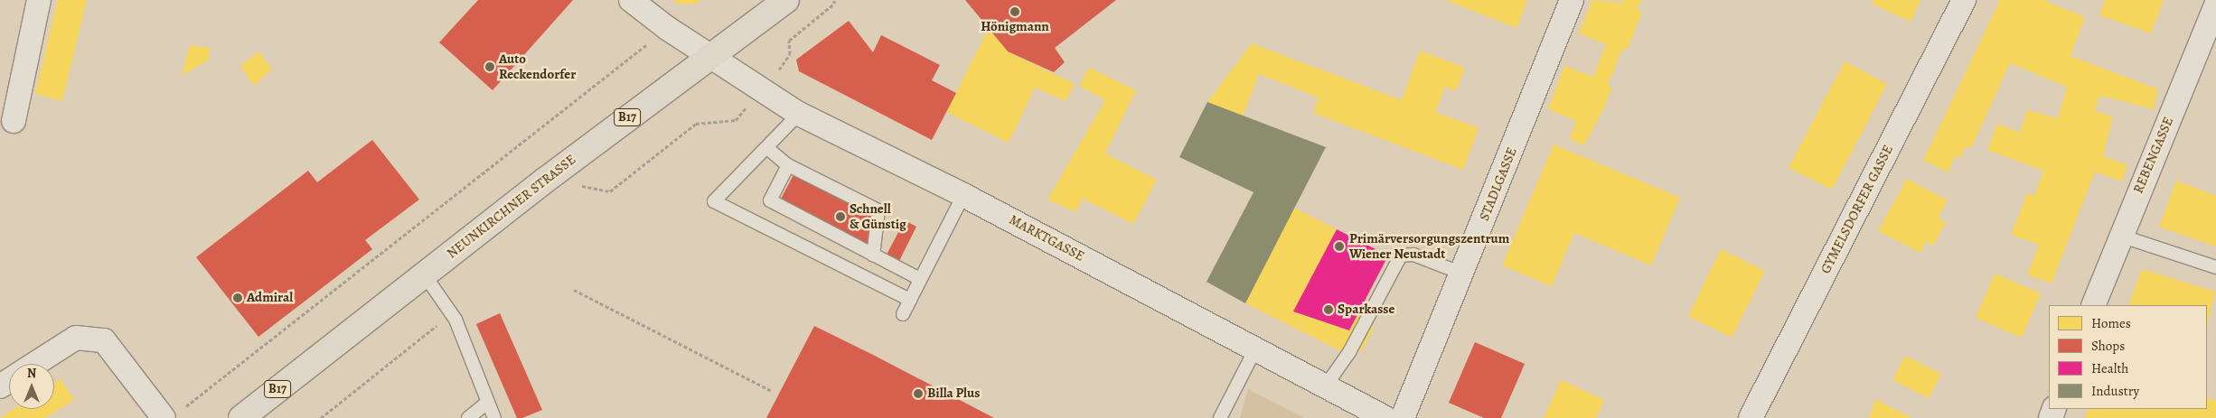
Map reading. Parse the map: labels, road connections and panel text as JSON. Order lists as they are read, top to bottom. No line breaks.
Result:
{"streets":{"main road":["B17","NEUNKIRCHNER STRASSE"],"street":["REBENGASSE","STADLGASSE","GYMELSDORFER GASSE","MARKTGASSE"]},"crossings":[["NEUNKIRCHNER STRASSE","MARKTGASSE"]],"places":["Hönigmann","Auto Reckendorfer","Schnell & Günstig","Primärversorgungszentrum Wiener Neustadt","Admiral","Sparkasse","Billa Plus"],"legend":["Homes","Shops","Health","Industry"],"north":"top"}
